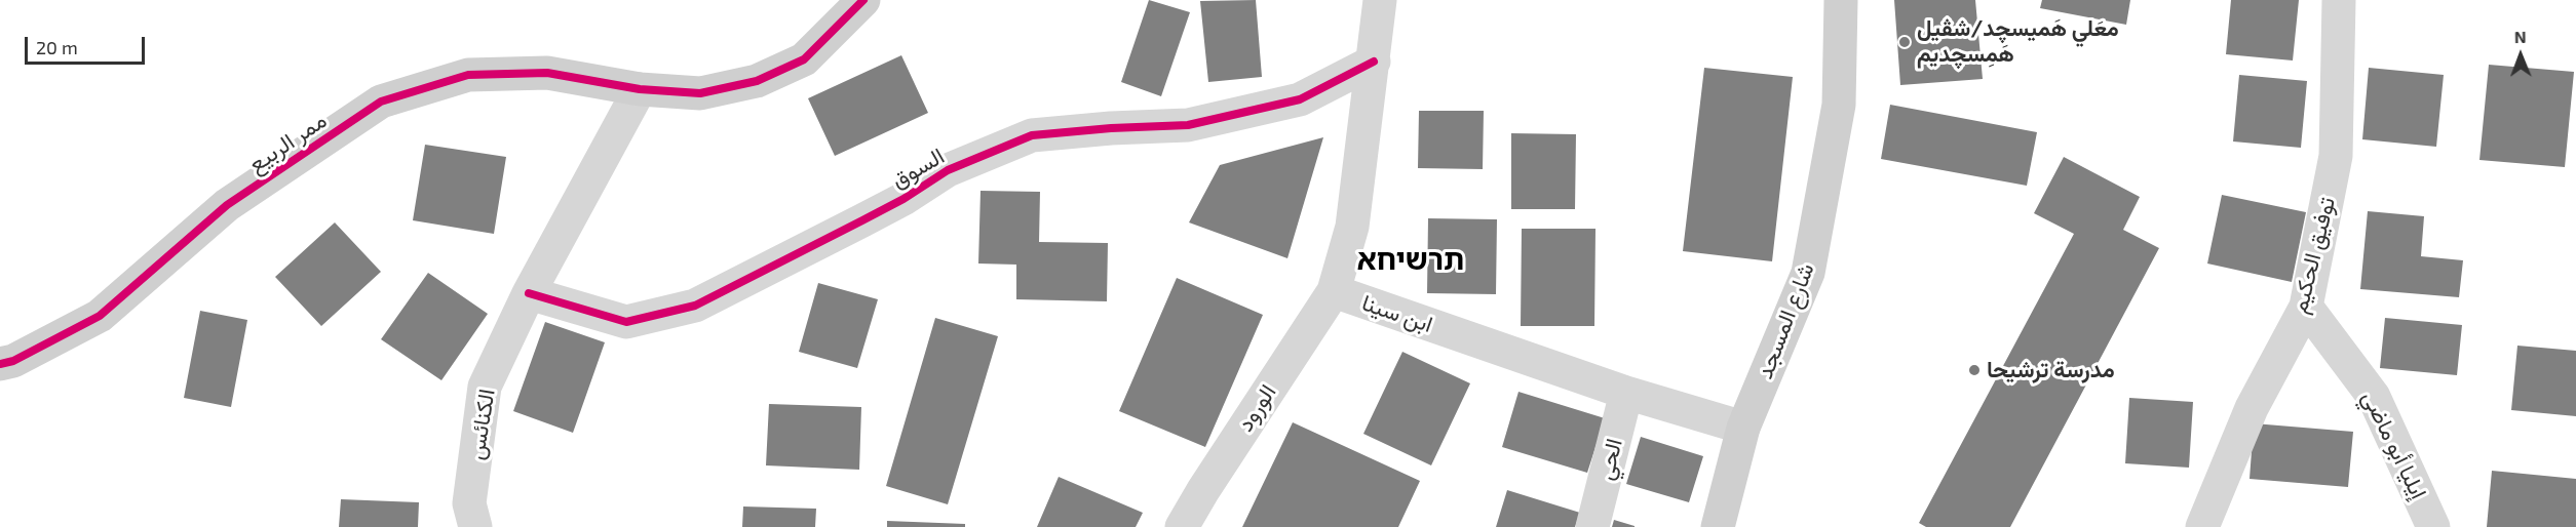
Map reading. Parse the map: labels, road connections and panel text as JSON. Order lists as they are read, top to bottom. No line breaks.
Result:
{"streets":{"street":["ممر الربيع","السوق","توفيق الحكيم","ابن سينا","شارع المسجد","الورود","الكنائس","إيليا أبو ماضي","الحي"]},"crossings":[["السوق","ابن سينا"],["السوق","الكنائس"],["توفيق الحكيم","إيليا أبو ماضي"],["ابن سينا","شارع المسجد"],["ابن سينا","الورود"],["ابن سينا","الحي"]],"districts":["תרשיחא"],"places":["معَلي هَميسچد/شڤيل هَمِسچديم","مدرسة ترشيحا"],"scale_bar":"20 m","north":"top"}
